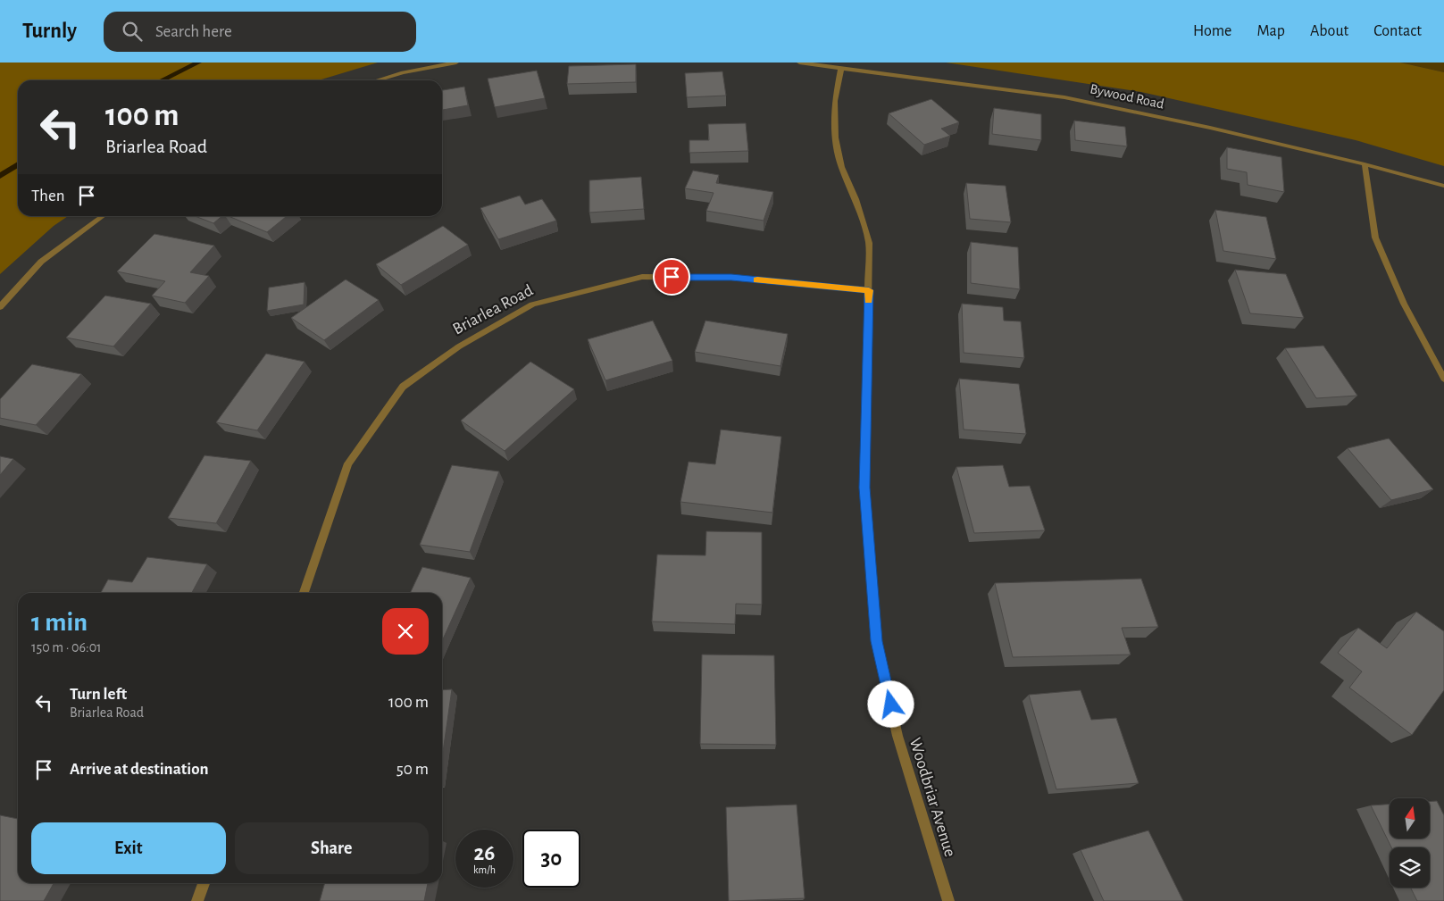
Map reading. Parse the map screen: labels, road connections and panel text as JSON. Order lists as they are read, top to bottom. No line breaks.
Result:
{"streets":{"street":["Bywood Road","Briarlea Road","Woodbriar Avenue"]},"crossings":[["Bywood Road","Woodbriar Avenue"],["Briarlea Road","Woodbriar Avenue"]],"north":"top","page":{"header":"Turnly","search":"Search here","nav":["Home","Map","About","Contact"],"turn":["100 m","Briarlea Road"],"then":"Then","heading":["1 min","150 m · 06:01"],"list":[{"name":"Turn left","note":"Briarlea Road","value":"100 m"},{"name":"Arrive at destination","value":"50 m"}],"buttons":["Exit","Share"],"speed":"26 km/h","limit":"30"}}
